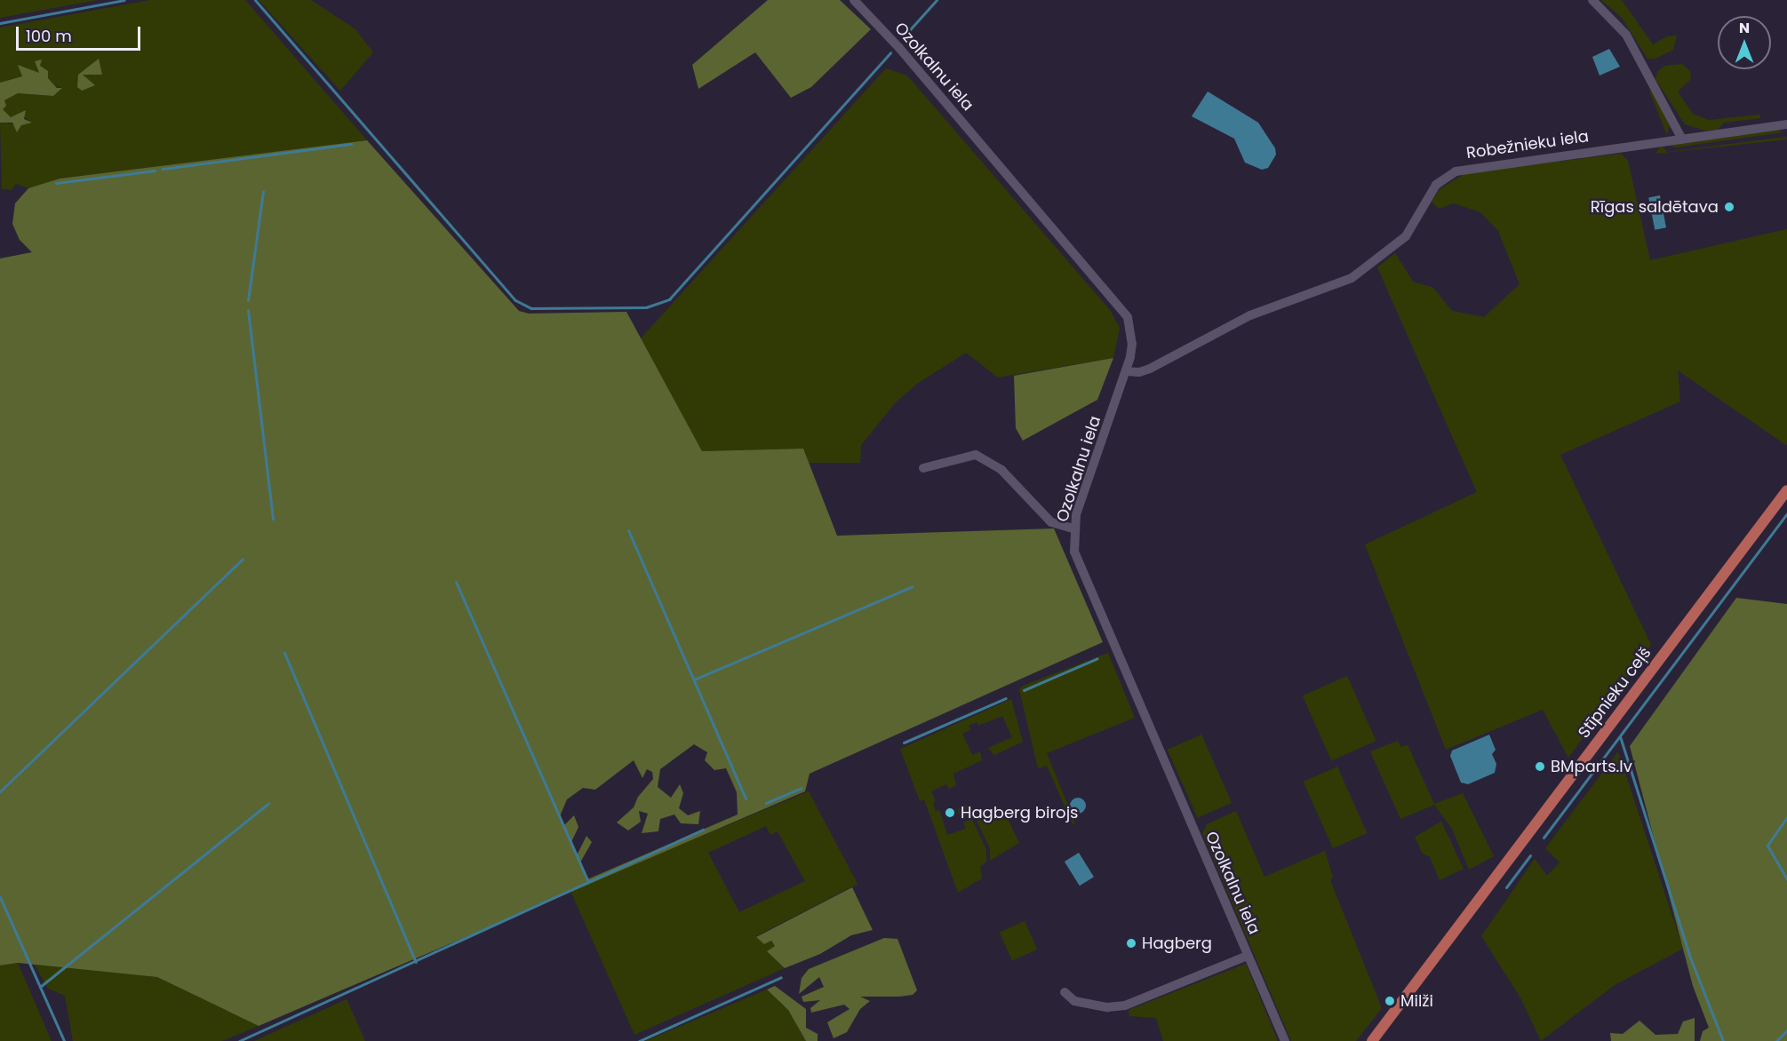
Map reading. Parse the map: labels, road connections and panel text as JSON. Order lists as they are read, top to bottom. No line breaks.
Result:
{"streets":{"main road":["Stīpnieku ceļš"],"street":["Ozolkalnu iela","Robežnieku iela"]},"crossings":[["Ozolkalnu iela","Robežnieku iela"]],"places":["Rīgas saldētava","BMparts.lv","Hagberg birojs","Hagberg","Milži"],"scale_bar":"100 m","north":"top"}
